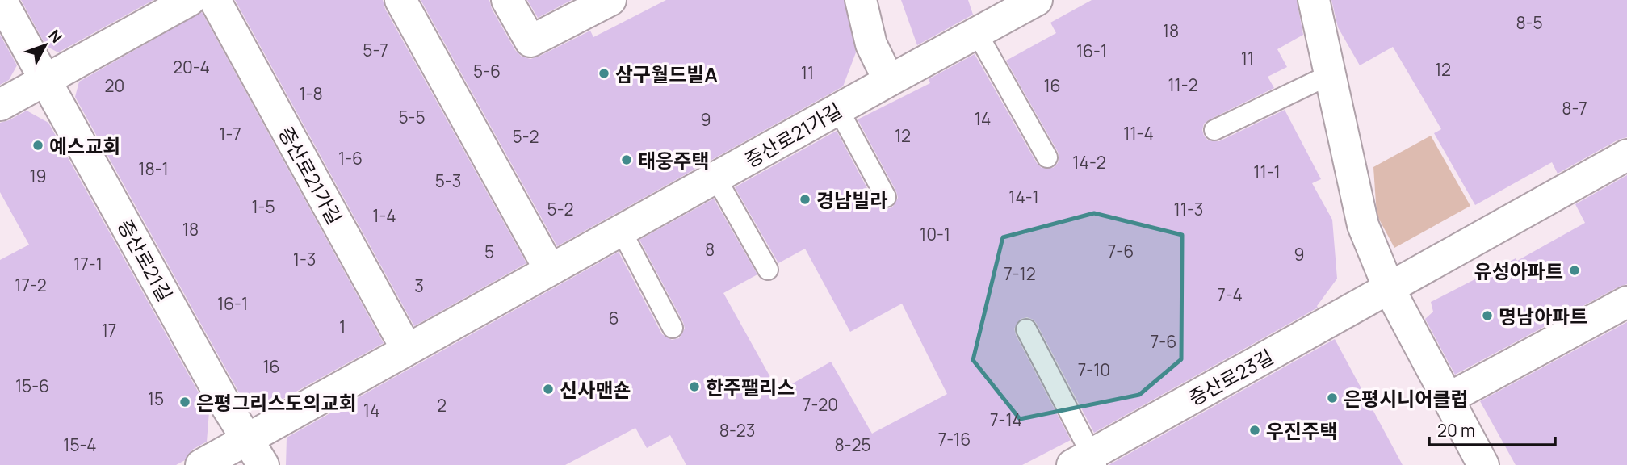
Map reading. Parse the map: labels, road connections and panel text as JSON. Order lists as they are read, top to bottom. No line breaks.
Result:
{"streets":{"street":["증산로21가길","증산로21길","증산로23길"]},"crossings":[["증산로21가길","증산로21길"]],"places":["삼구월드빌A","예스교회","태웅주택","경남빌라","유성아파트","명남아파트","한주팰리스","신사맨숀","은평시니어클럽","은평그리스도의교회","우진주택"],"house_numbers":["8-5","18","5-7","16-1","11","20-4","12","5-6","11","11-2","20","16","1-8","8-7","5-5","14","9","11-4","1-7","12","5-2","1-6","14-2","18-1","11-1","19","5-3","14-1","1-5","5-2","11-3","1-4","18","10-1","8","7-6","5","9","1-3","17-1","7-12","17-2","3","7-4","16-1","6","1","17","7-6","16","7-10","15-6","15","7-20","2","14","7-14","8-23","7-16","15-4","8-25"],"scale_bar":"20 m","north":"top right"}
